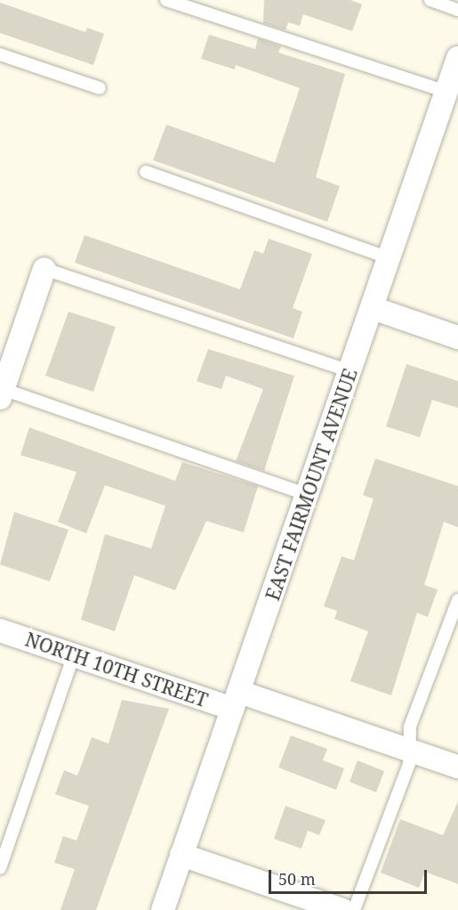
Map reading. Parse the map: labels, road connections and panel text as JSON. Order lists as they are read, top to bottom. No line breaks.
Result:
{"streets":{"street":["EAST FAIRMOUNT AVENUE","NORTH 10TH STREET"]},"crossings":[["EAST FAIRMOUNT AVENUE","NORTH 10TH STREET"]],"scale_bar":"50 m"}
